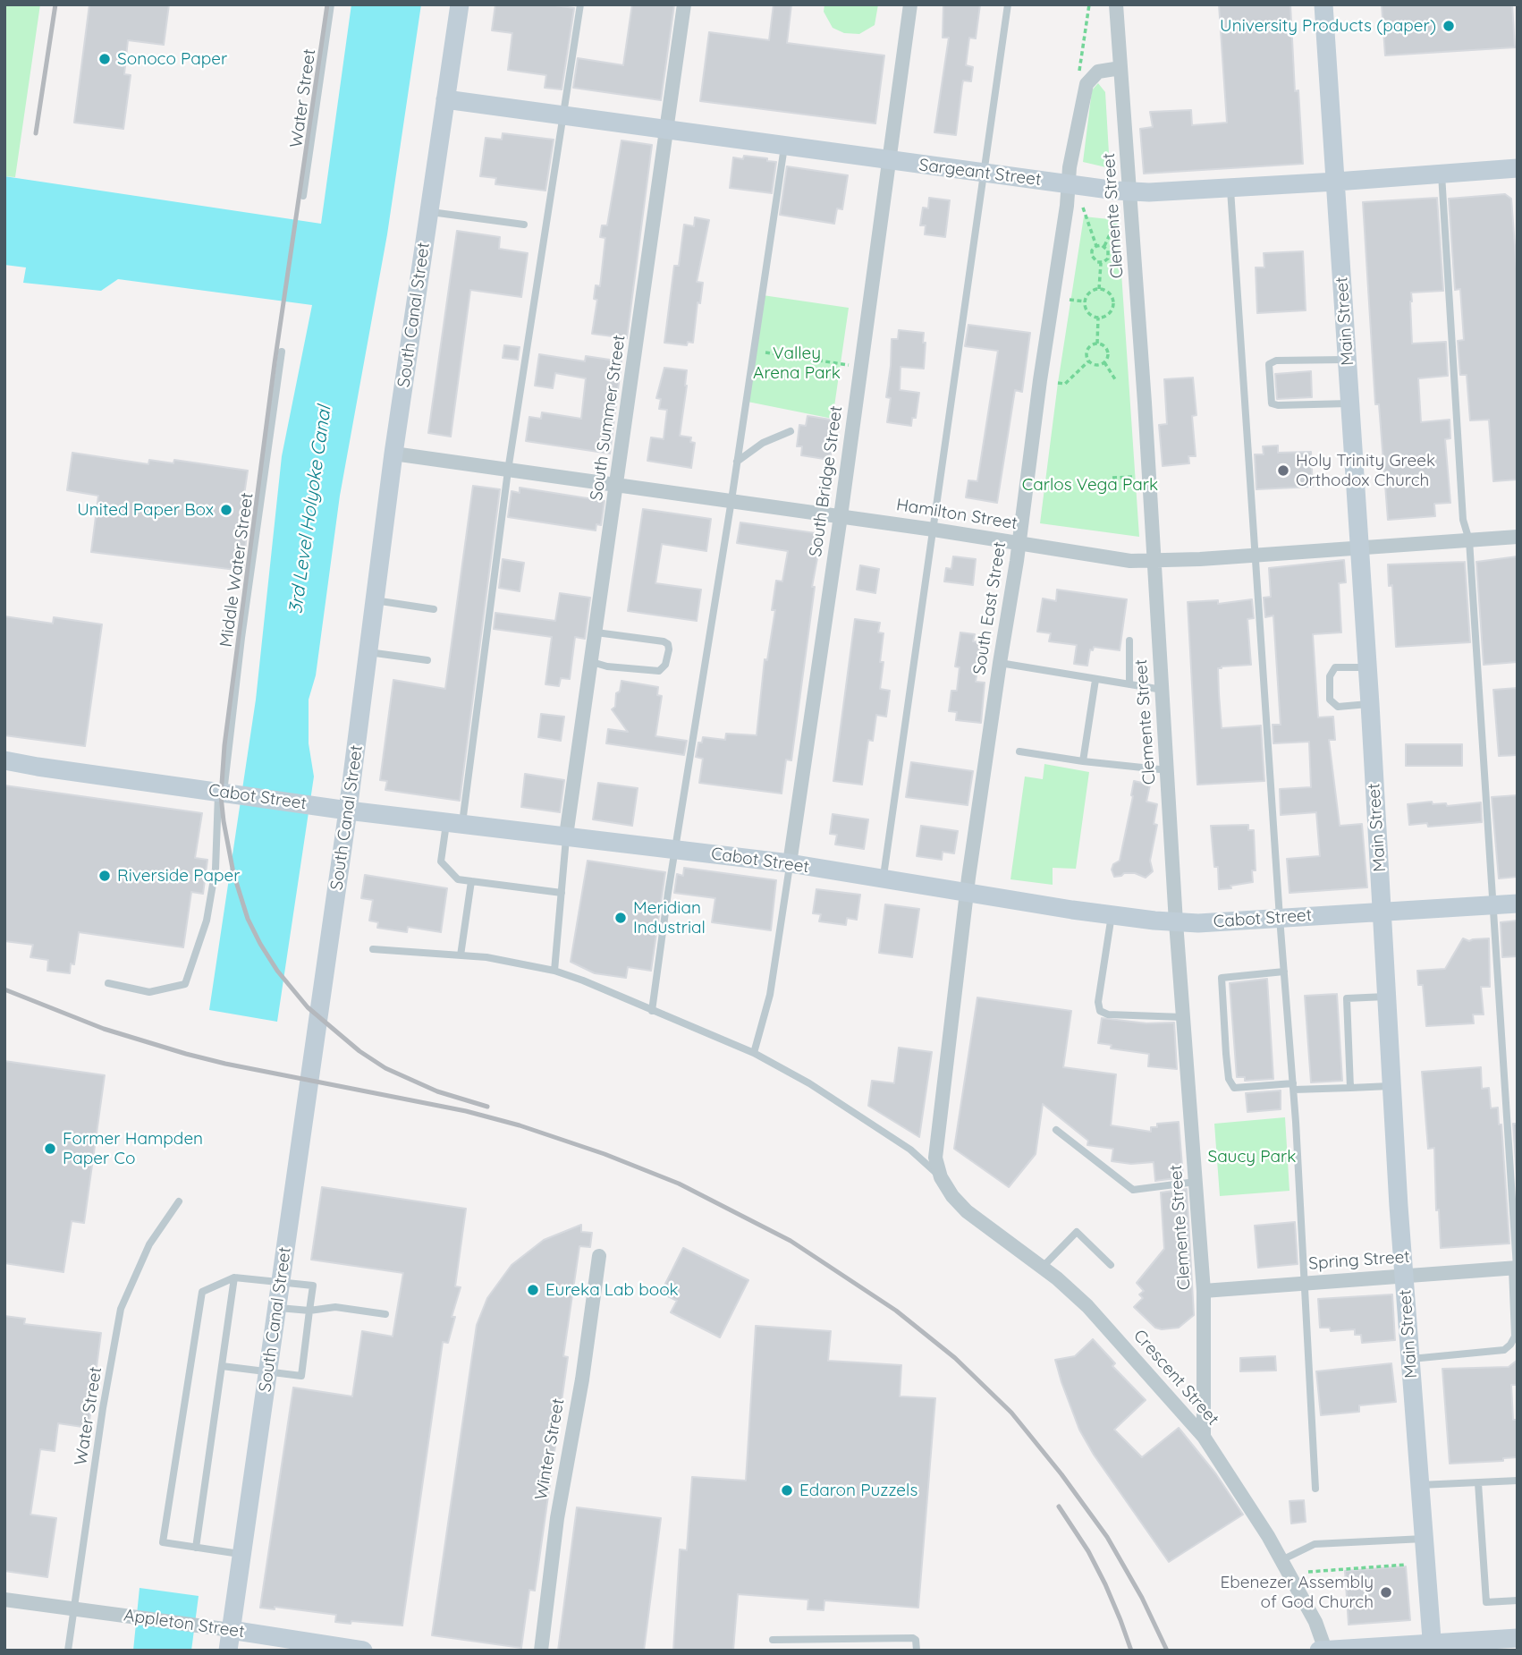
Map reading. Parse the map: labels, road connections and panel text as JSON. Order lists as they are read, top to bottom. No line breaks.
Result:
{"streets":{"main road":["Sargeant Street","South Canal Street","Main Street","Cabot Street","Appleton Street"],"street":["Clemente Street","South Summer Street","South Bridge Street","Hamilton Street","South East Street","Spring Street","Crescent Street","Winter Street"],"lane":["Water Street","Middle Water Street"]},"crossings":[["Water Street","Appleton Street"],["Sargeant Street","Clemente Street"],["Sargeant Street","South Canal Street"],["Sargeant Street","Main Street"],["Sargeant Street","South Summer Street"],["Sargeant Street","South Bridge Street"],["Sargeant Street","South East Street"],["Clemente Street","Hamilton Street"],["Clemente Street","South East Street"],["Clemente Street","Cabot Street"],["Clemente Street","Spring Street"],["Clemente Street","Crescent Street"],["South Canal Street","Hamilton Street"],["South Canal Street","Cabot Street"],["South Canal Street","Appleton Street"],["Main Street","Hamilton Street"],["Main Street","Cabot Street"],["Main Street","Spring Street"],["South Summer Street","Hamilton Street"],["South Summer Street","Cabot Street"],["South Bridge Street","Hamilton Street"],["South Bridge Street","Cabot Street"],["Hamilton Street","South East Street"],["Middle Water Street","Cabot Street"],["South East Street","Cabot Street"],["South East Street","Crescent Street"]],"water":["3rd Level Holyoke Canal"],"parks":["Valley Arena Park","Carlos Vega Park","Saucy Park"],"places":["University Products (paper)","Sonoco Paper","Holy Trinity Greek Orthodox Church","United Paper Box","Riverside Paper","Meridian Industrial","Former Hampden Paper Co","Eureka Lab book","Edaron Puzzels","Ebenezer Assembly of God Church"]}
